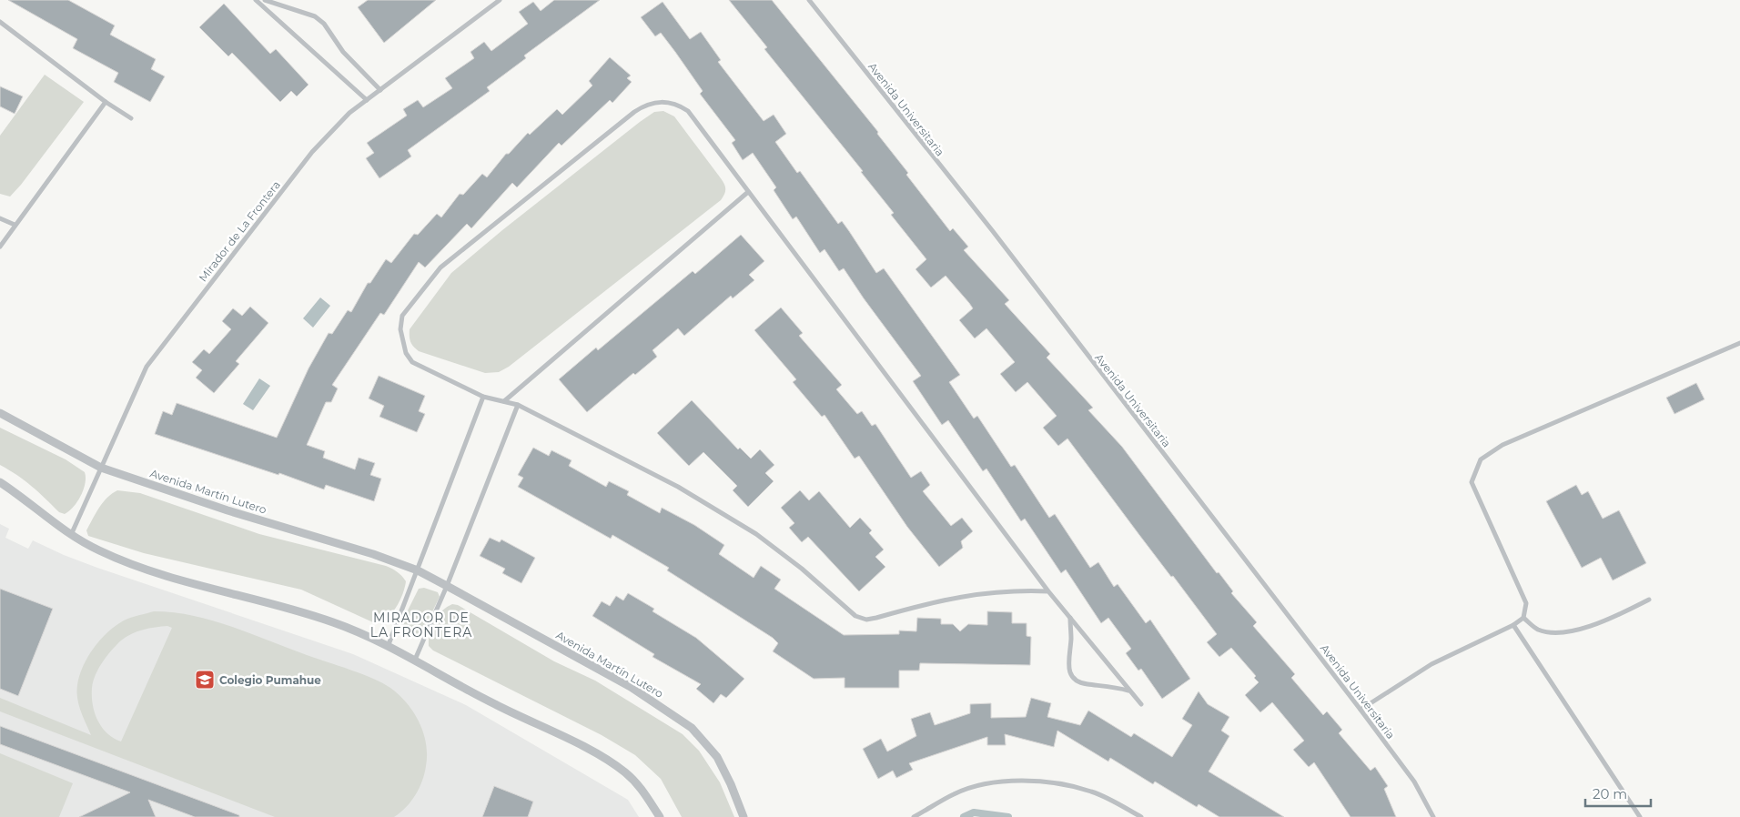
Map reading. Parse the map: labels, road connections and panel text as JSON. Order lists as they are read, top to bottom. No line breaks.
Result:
{"streets":{"street":["Avenida Universitaria","Mirador de La Frontera","Avenida Martín Lutero"]},"crossings":[["Mirador de La Frontera","Avenida Martín Lutero"]],"districts":["MIRADOR DE LA FRONTERA"],"places":{"school or university":["Colegio Pumahue"]},"scale_bar":"20 m"}
